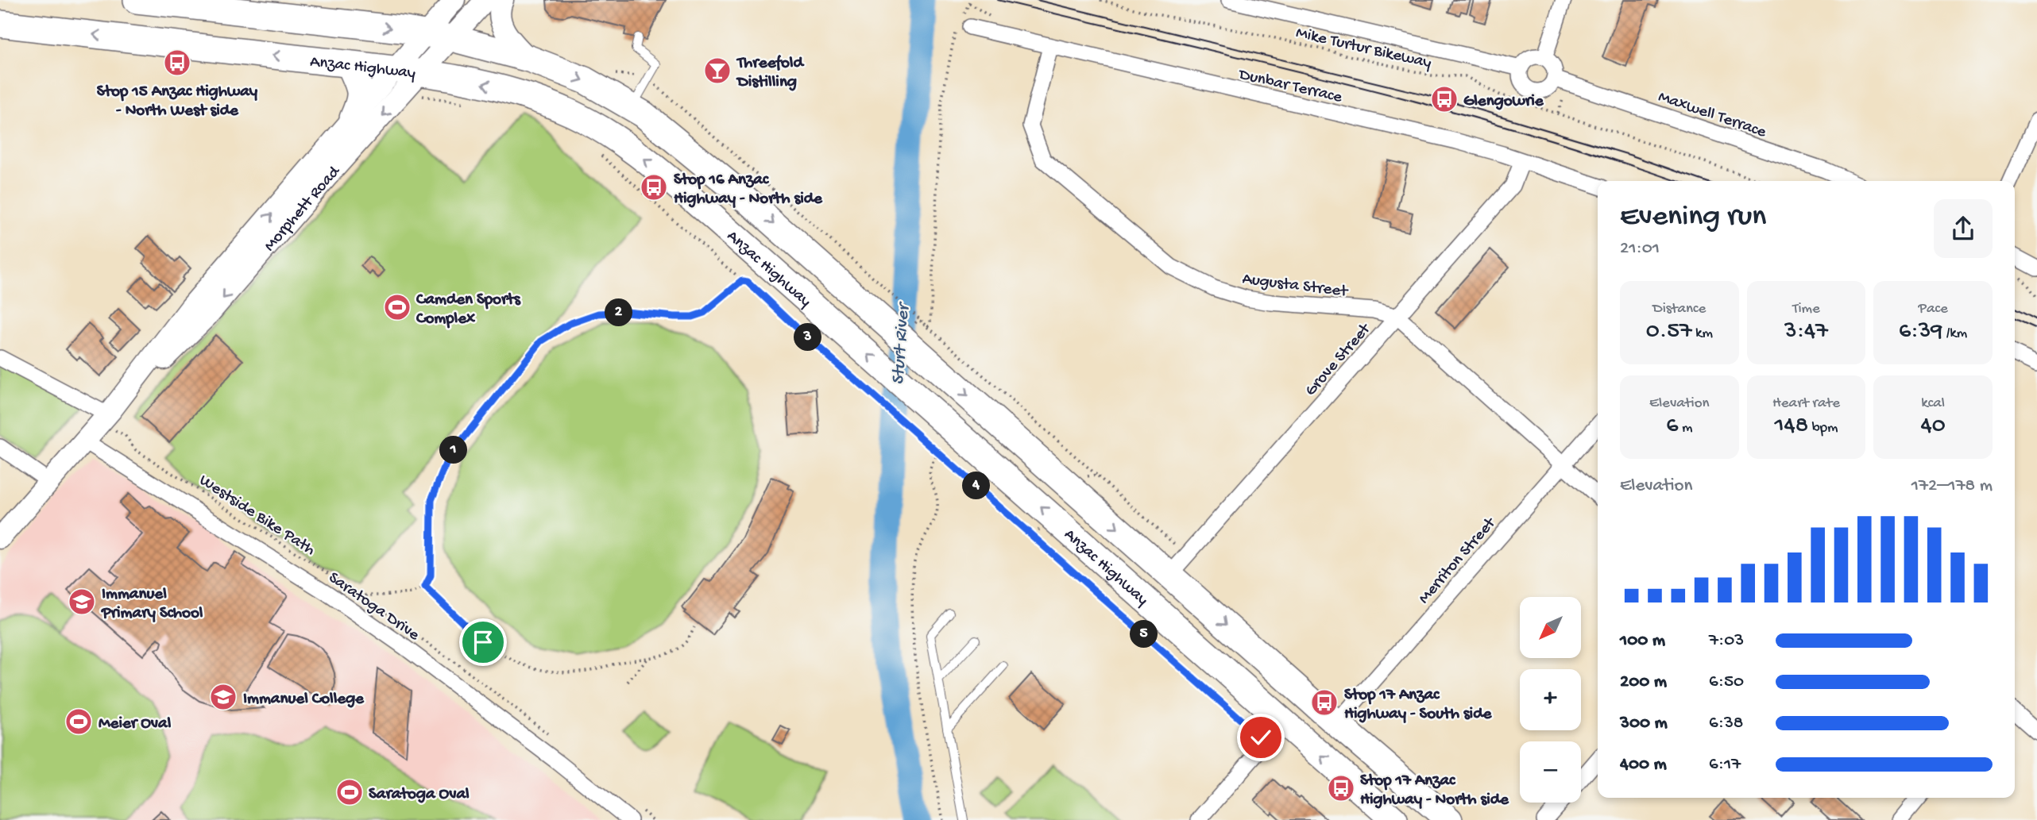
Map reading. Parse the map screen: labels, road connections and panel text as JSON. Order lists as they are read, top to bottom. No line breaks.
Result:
{"streets":{"highway":["Anzac Highway"],"street":["Dunbar Terrace","Maxwell Terrace","Morphett Road","Augusta Street","Grove Street","Merriton Street","Saratoga Drive"],"path":["Mike Turtur Bikeway","Westside Bike Path"]},"crossings":[["Anzac Highway","Morphett Road"],["Anzac Highway","Grove Street"],["Anzac Highway","Merriton Street"],["Dunbar Terrace","Augusta Street"],["Dunbar Terrace","Grove Street"],["Morphett Road","Westside Bike Path"],["Morphett Road","Saratoga Drive"],["Augusta Street","Grove Street"],["Augusta Street","Merriton Street"]],"water":["Sturt River"],"places":{"bus stop":["Stop 15 Anzac Highway - North West side","Glengowrie","Stop 16 Anzac Highway - North side","Stop 17 Anzac Highway - South side","Stop 17 Anzac Highway - North side"],"bar":["Threefold Distilling"],"sports":["Camden Sports Complex","Meier Oval","Saratoga Oval"],"school or university":["Immanuel Primary School","Immanuel College"]},"north":"bottom left","page":{"heading":["Evening run","21:01"],"stats":[["Distance","0.57 km"],["Time","3:47"],["Pace","6:39 /km"],["Elevation","6 m"],["Heart rate","148 bpm"],["kcal","40"]],"pins":["2","3","1","4","5"],"chart":["Elevation","172–178 m"],"map_buttons":["+","−"],"list":[{"name":"100 m","note":"7:03"},{"name":"200 m","note":"6:50"},{"name":"300 m","note":"6:38"},{"name":"400 m","note":"6:17"}]}}
